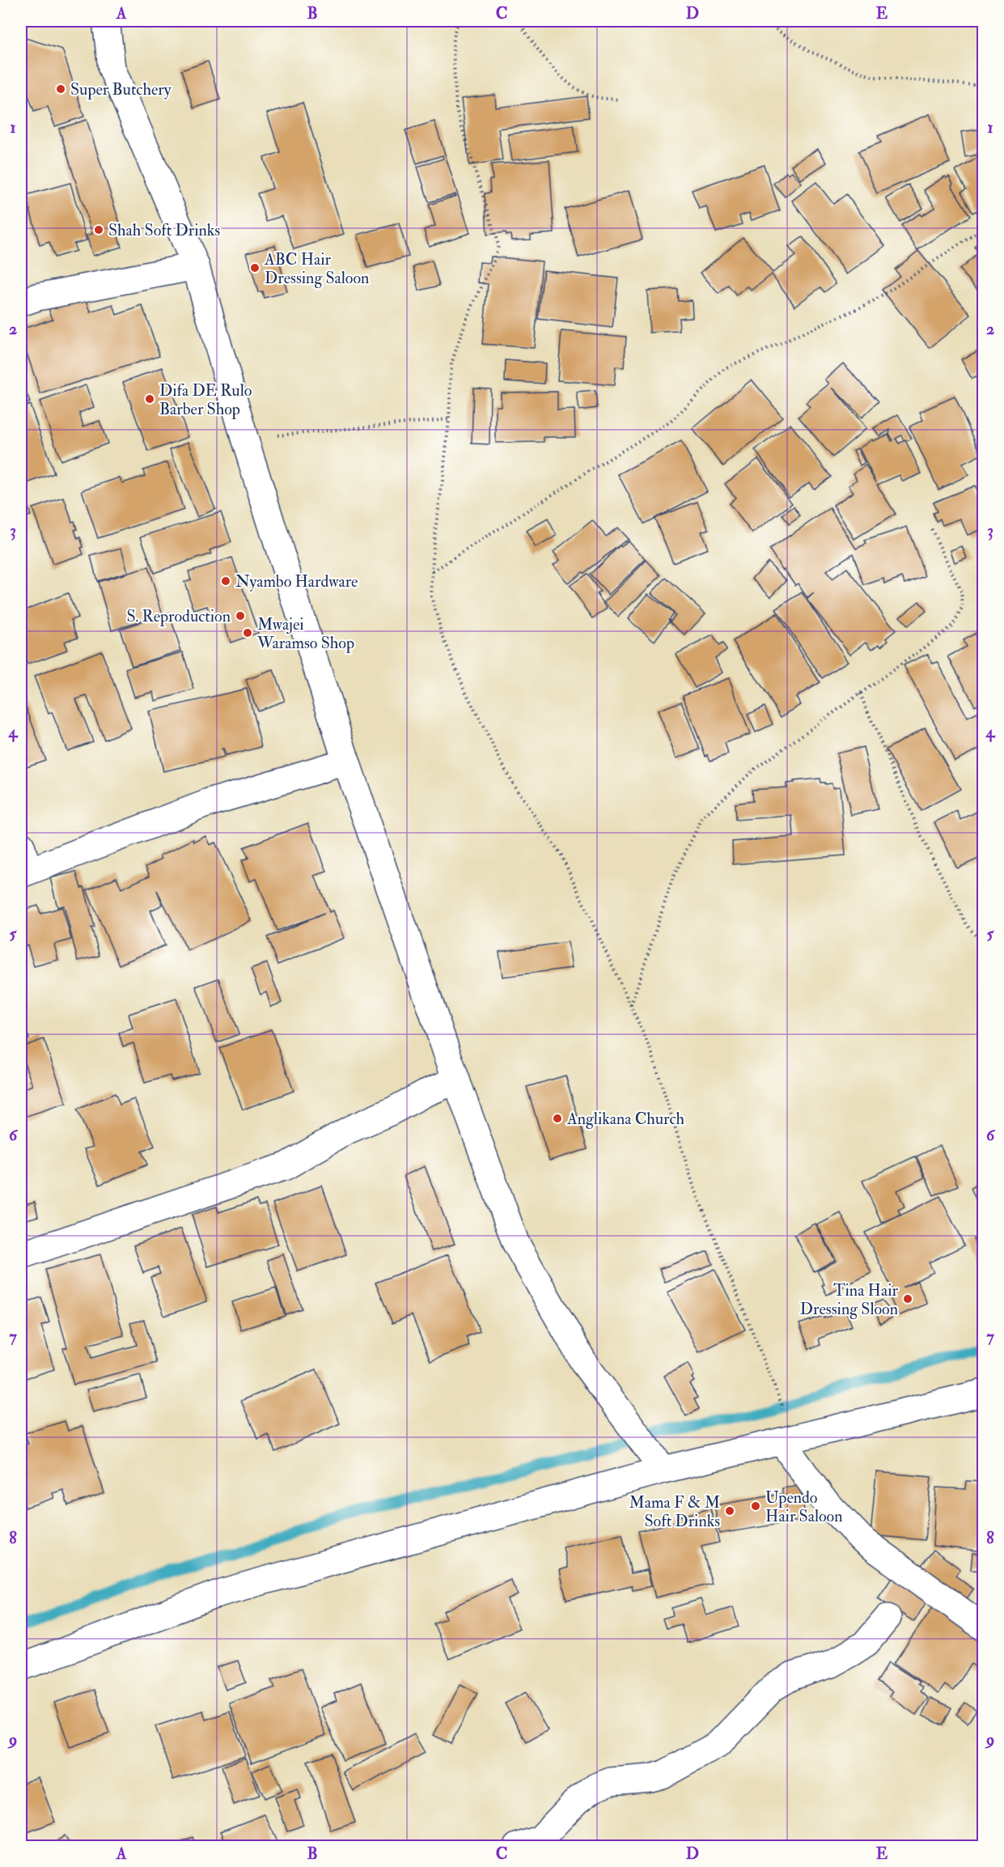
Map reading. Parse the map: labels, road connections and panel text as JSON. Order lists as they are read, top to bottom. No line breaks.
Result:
{"places":["Super Butchery","Shah Soft Drinks","ABC Hair Dressing Saloon","Difa DE Rulo Barber Shop","Nyambo Hardware","S. Reproduction","Mwajei Waramso Shop","Anglikana Church","Tina Hair Dressing Sloon","Upendo Hair Saloon","Mama F & M Soft Drinks"],"grid":{"columns":["A","B","C","D","E"],"rows":["1","2","3","4","5","6","7","8","9"]}}
